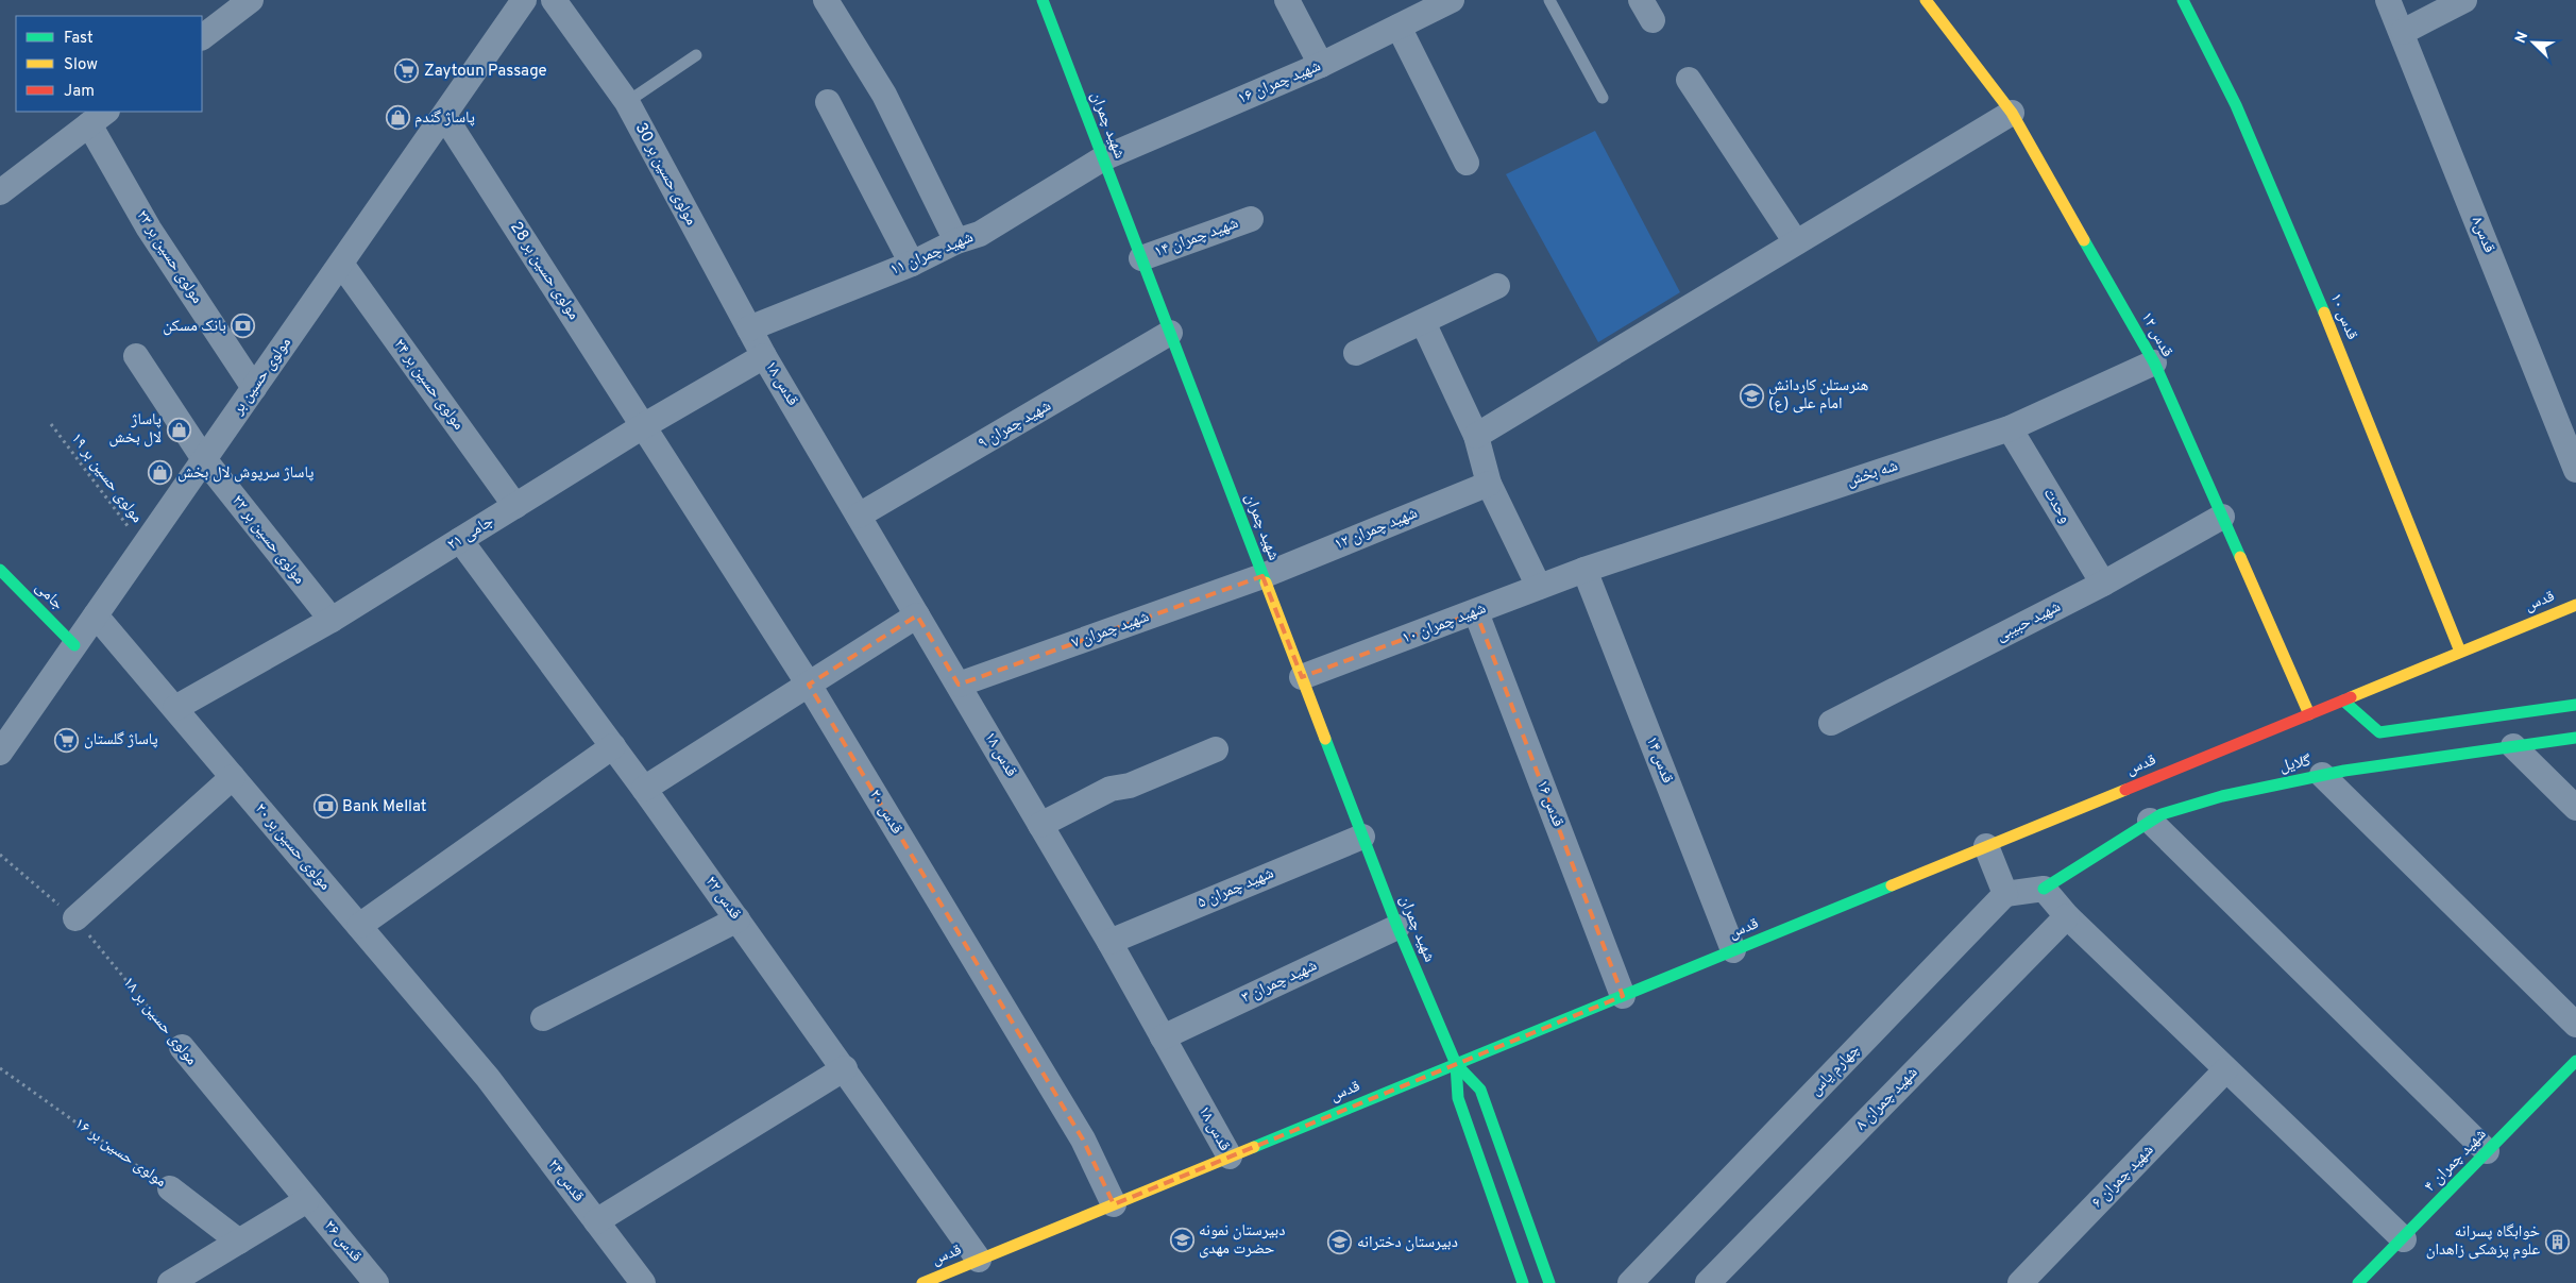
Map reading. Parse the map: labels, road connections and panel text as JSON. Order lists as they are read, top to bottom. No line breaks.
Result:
{"streets":{"street":["شهید چمران ۱۶","شهید چمران","مولوی حسین بر 30","قدس۸","شهید چمران ۱۴","شهید چمران ۱۱","مولوی حسین بر ۲۳","مولوی حسین بر 28","قدس ۱۰","قدس ۱۲","مولوی حسین بر","قدس ۱۸","مولوی حسین بر ۲۴","شهید چمران ۹","شه بخش","وحدت","شهید چمران ۱۲","جامی ۲۱","مولوی حسین بر ۲۲","جامی","قدس","شهید حبیبی","شهید چمران ۱۰","شهید چمران ۷","قدس ۱۴","گلایل","قدس ۱۶","قدس ۲۰","مولوی حسین بر ۲۰","شهید چمران ۵","قدس ۲۲","شهید چمران ۳","مولوی حسین بر ۱۸","چهارم یاس","شهید چمران ۸","مولوی حسین بر ۱۶","شهید چمران ۴","شهید چمران ۶","قدس ۲۴","قدس ۲۶"],"path":["مولوی حسین بر ۱۹"]},"crossings":[["شهید چمران ۱۶","شهید چمران"],["شهید چمران ۱۶","شهید چمران ۱۱"],["شهید چمران","شهید چمران ۱۴"],["شهید چمران","شهید چمران ۱۱"],["شهید چمران","شهید چمران ۹"],["شهید چمران","شهید چمران ۱۲"],["شهید چمران","قدس"],["شهید چمران","شهید چمران ۱۰"],["شهید چمران","شهید چمران ۷"],["شهید چمران","شهید چمران ۵"],["شهید چمران","شهید چمران ۳"],["مولوی حسین بر 30","شهید چمران ۱۱"],["مولوی حسین بر 30","قدس ۱۸"],["مولوی حسین بر 30","جامی ۲۱"],["مولوی حسین بر ۲۳","مولوی حسین بر"],["مولوی حسین بر 28","مولوی حسین بر"],["مولوی حسین بر 28","جامی ۲۱"],["مولوی حسین بر 28","قدس ۲۰"],["قدس ۱۰","قدس"],["قدس ۱۲","شه بخش"],["قدس ۱۲","قدس"],["قدس ۱۲","شهید حبیبی"],["مولوی حسین بر","مولوی حسین بر ۲۴"],["مولوی حسین بر","مولوی حسین بر ۱۹"],["مولوی حسین بر","مولوی حسین بر ۲۲"],["مولوی حسین بر","جامی"],["مولوی حسین بر","مولوی حسین بر ۲۰"],["قدس ۱۸","شهید چمران ۹"],["قدس ۱۸","جامی ۲۱"],["قدس ۱۸","قدس"],["قدس ۱۸","شهید چمران ۷"],["قدس ۱۸","شهید چمران ۵"],["قدس ۱۸","شهید چمران ۳"],["مولوی حسین بر ۲۴","جامی ۲۱"],["شه بخش","وحدت"],["شه بخش","شهید چمران ۱۰"],["شه بخش","قدس ۱۴"],["وحدت","شهید حبیبی"],["شهید چمران ۱۲","شهید چمران ۷"],["جامی ۲۱","مولوی حسین بر ۲۲"],["جامی ۲۱","قدس ۲۰"],["جامی ۲۱","مولوی حسین بر ۲۰"],["جامی ۲۱","قدس ۲۲"],["قدس","قدس ۱۴"],["قدس","قدس ۱۶"],["قدس","قدس ۲۰"],["قدس","قدس ۲۲"],["شهید چمران ۱۰","قدس ۱۴"],["شهید چمران ۱۰","قدس ۱۶"],["مولوی حسین بر ۲۰","قدس ۲۴"],["مولوی حسین بر ۱۸","قدس ۲۶"]],"places":{"supermarket":["Zaytoun Passage","پاساژ گلستان"],"shop":["پاساژ گندم","پاساژ لال بخش","پاساژ سرپوش لال بخش"],"bank":["بانک مسکن","Bank Mellat"],"school or university":["هنرستلن کاردانش امام علی (ع)","دبیرستان نمونه حضرت مهدی","دبیرستان دخترانه"],"building":["خوابگاه پسرانه علوم پزشکی زاهدان"]},"legend":["Fast","Slow","Jam"],"north":"top left"}
